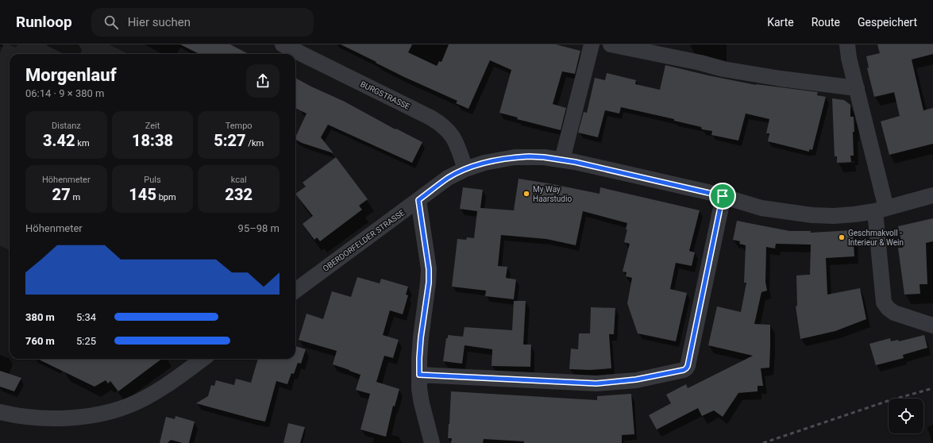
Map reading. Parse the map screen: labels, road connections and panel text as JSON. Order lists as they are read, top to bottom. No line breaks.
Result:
{"streets":{"street":["BURGSTRASSE","OBERDORFELDER STRASSE"]},"crossings":[["BURGSTRASSE","OBERDORFELDER STRASSE"]],"places":["My Way Haarstudio","Geschmakvoll - Interieur & Wein"],"page":{"header":"Runloop","search":"Hier suchen","nav":["Karte","Route","Gespeichert"],"heading":["Morgenlauf","06:14 · 9 × 380 m"],"stats":[["Distanz","3.42 km"],["Zeit","18:38"],["Tempo","5:27 /km"],["Höhenmeter","27 m"],["Puls","145 bpm"],["kcal","232"]],"chart":["Höhenmeter","95–98 m"],"list":[{"name":"380 m","note":"5:34"},{"name":"760 m","note":"5:25"}]}}
